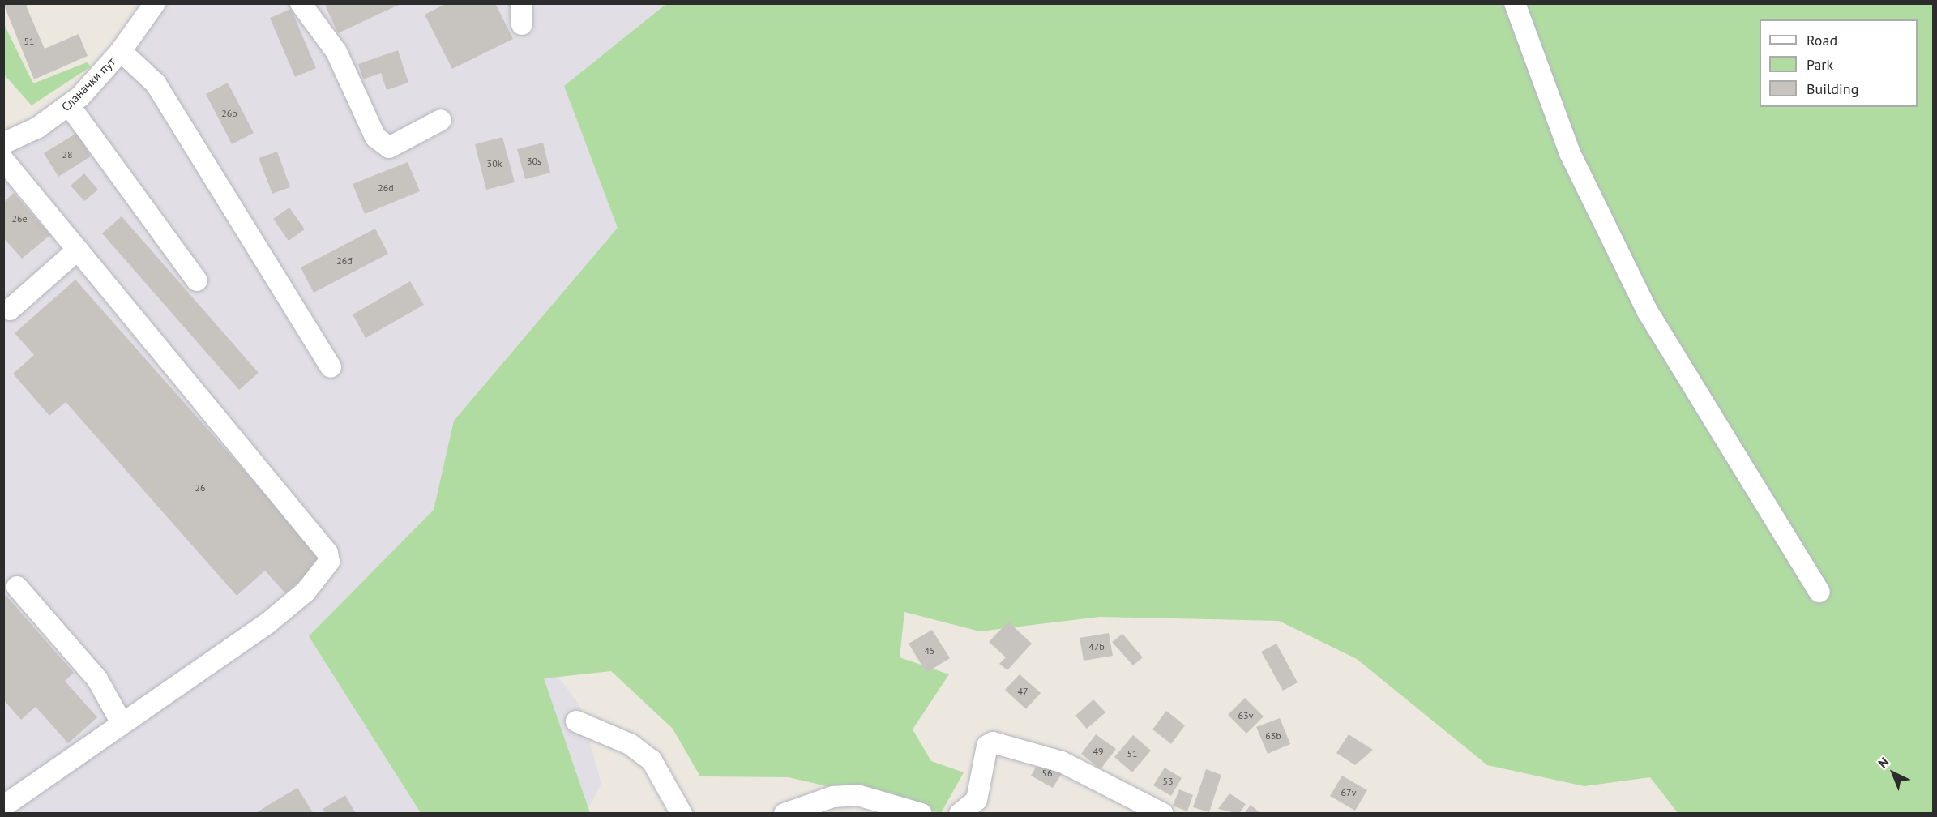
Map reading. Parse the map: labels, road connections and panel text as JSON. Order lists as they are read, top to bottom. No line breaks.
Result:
{"streets":{"street":["Сланачки пут"]},"house_numbers":["51","26b","28","30s","30k","26d","26e","26đ","26","47b","45","47","63v","63b","49","51","56","53","67v"],"legend":["Road","Park","Building"],"north":"top left"}
